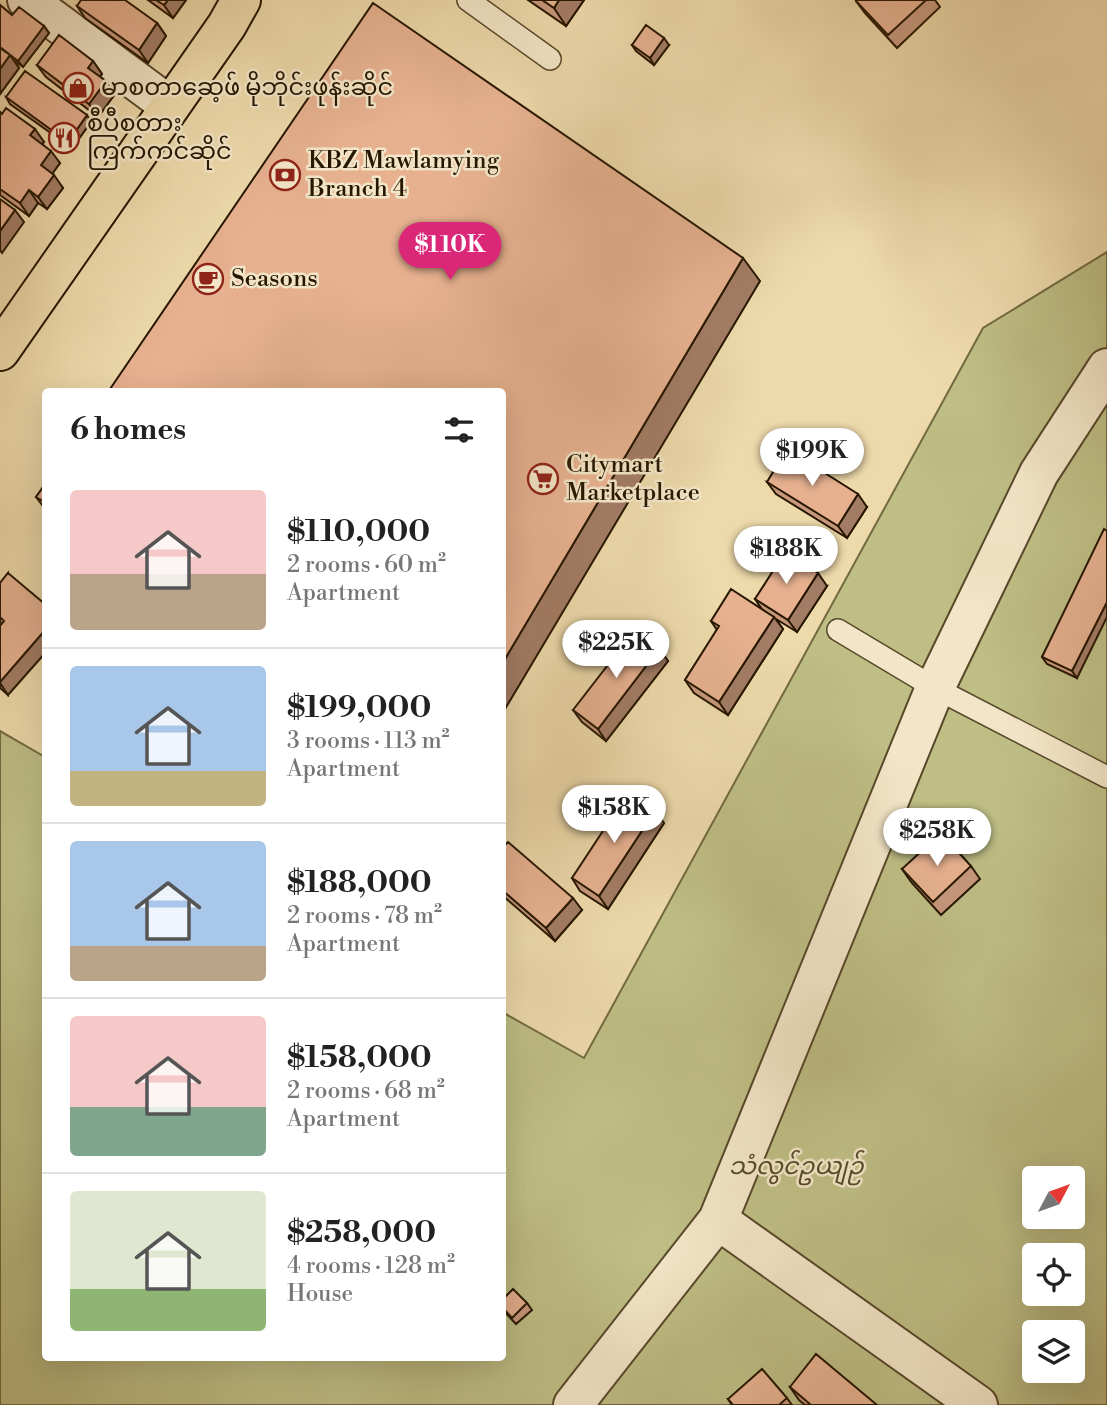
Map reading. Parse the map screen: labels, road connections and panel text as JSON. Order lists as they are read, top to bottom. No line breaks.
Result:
{"parks":["သံလွင်ဥယျဉ်"],"places":{"shop":["မာစတာဆေ့ဖ် မိုဘိုင်းဖုန်းဆိုင်"],"restaurant":["စီပီစတား ကြက်ကင်ဆိုင်"],"bank":["KBZ Mawlamying Branch 4"],"cafe":["Seasons"],"supermarket":["Citymart Marketplace"]},"north":"top right","page":{"price":["$110K","$199K","$188K","$225K","$158K","$258K"],"heading":"6 homes","list":[{"name":"$110,000","note":"2 rooms · 60 m² · Apartment"},{"name":"$199,000","note":"3 rooms · 113 m² · Apartment"},{"name":"$188,000","note":"2 rooms · 78 m² · Apartment"},{"name":"$158,000","note":"2 rooms · 68 m² · Apartment"},{"name":"$258,000","note":"4 rooms · 128 m² · House"}]}}
